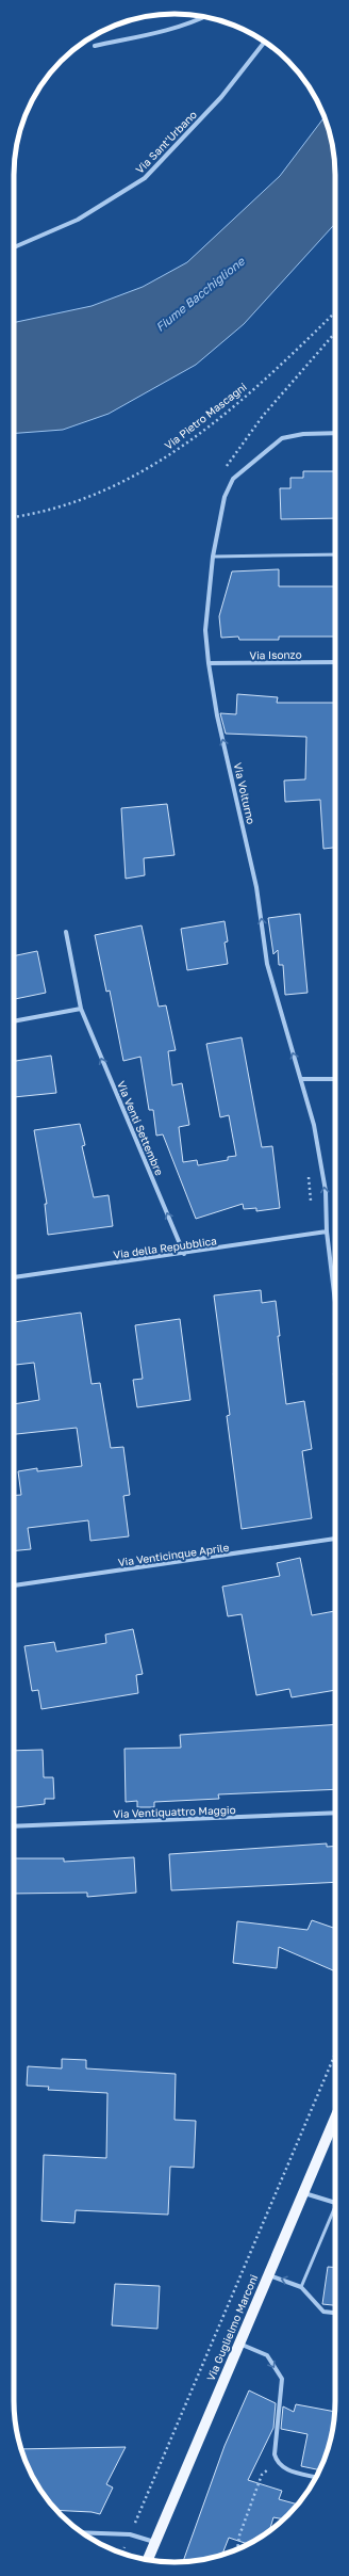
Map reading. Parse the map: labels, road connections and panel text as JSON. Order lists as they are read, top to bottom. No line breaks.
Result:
{"streets":{"main road":["Via Guglielmo Marconi"],"street":["Via Sant'Urbano","Via Isonzo","Via Volturno","Via Venti Settembre","Via della Repubblica","Via Venticinque Aprile","Via Ventiquattro Maggio"],"path":["Via Pietro Mascagni"]},"crossings":[["Via Isonzo","Via Volturno"],["Via Volturno","Via della Repubblica"],["Via Venti Settembre","Via della Repubblica"]],"one_way":["Via Volturno","Via Venti Settembre"],"water":["Fiume Bacchiglione"]}
